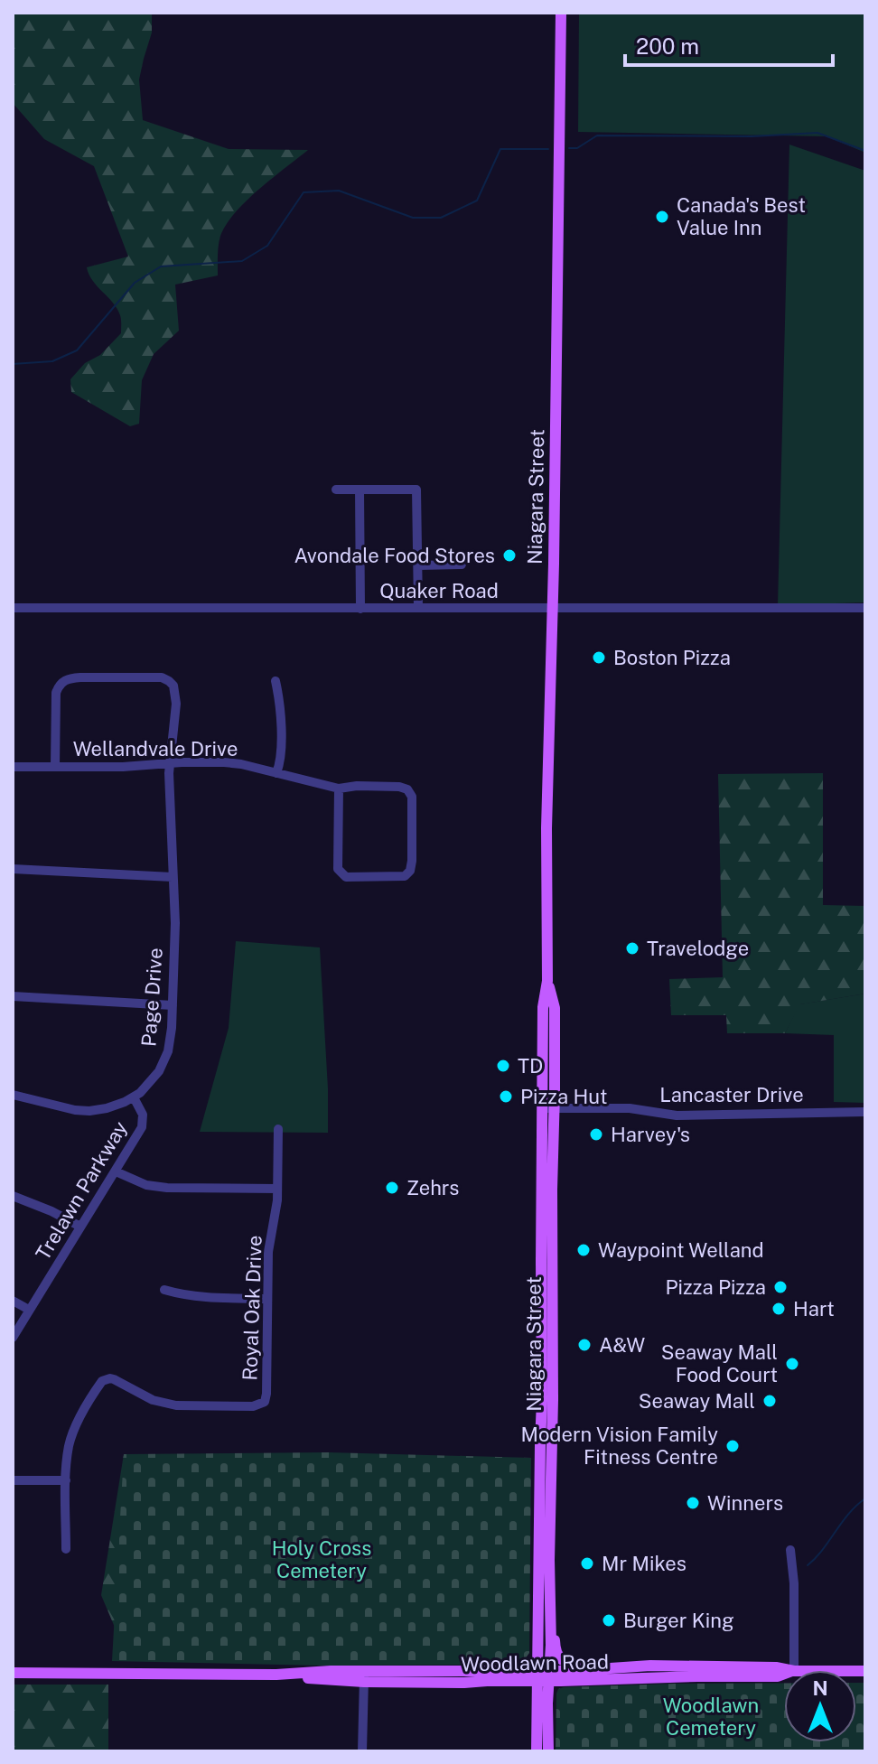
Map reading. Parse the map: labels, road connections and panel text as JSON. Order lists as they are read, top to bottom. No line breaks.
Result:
{"streets":{"main road":["Niagara Street","Woodlawn Road"],"street":["Quaker Road","Wellandvale Drive","Page Drive","Lancaster Drive","Trelawn Parkway","Royal Oak Drive"]},"crossings":[["Niagara Street","Quaker Road"],["Niagara Street","Lancaster Drive"],["Niagara Street","Woodlawn Road"],["Wellandvale Drive","Page Drive"],["Page Drive","Trelawn Parkway"]],"parks":["Holy Cross Cemetery","Woodlawn Cemetery"],"places":["Canada's Best Value Inn","Avondale Food Stores","Boston Pizza","Travelodge","TD","Pizza Hut","Harvey's","Zehrs","Waypoint Welland","Pizza Pizza","Hart","A&W","Seaway Mall Food Court","Seaway Mall","Modern Vision Family Fitness Centre","Winners","Mr Mikes","Burger King"],"scale_bar":"200 m","north":"top"}
